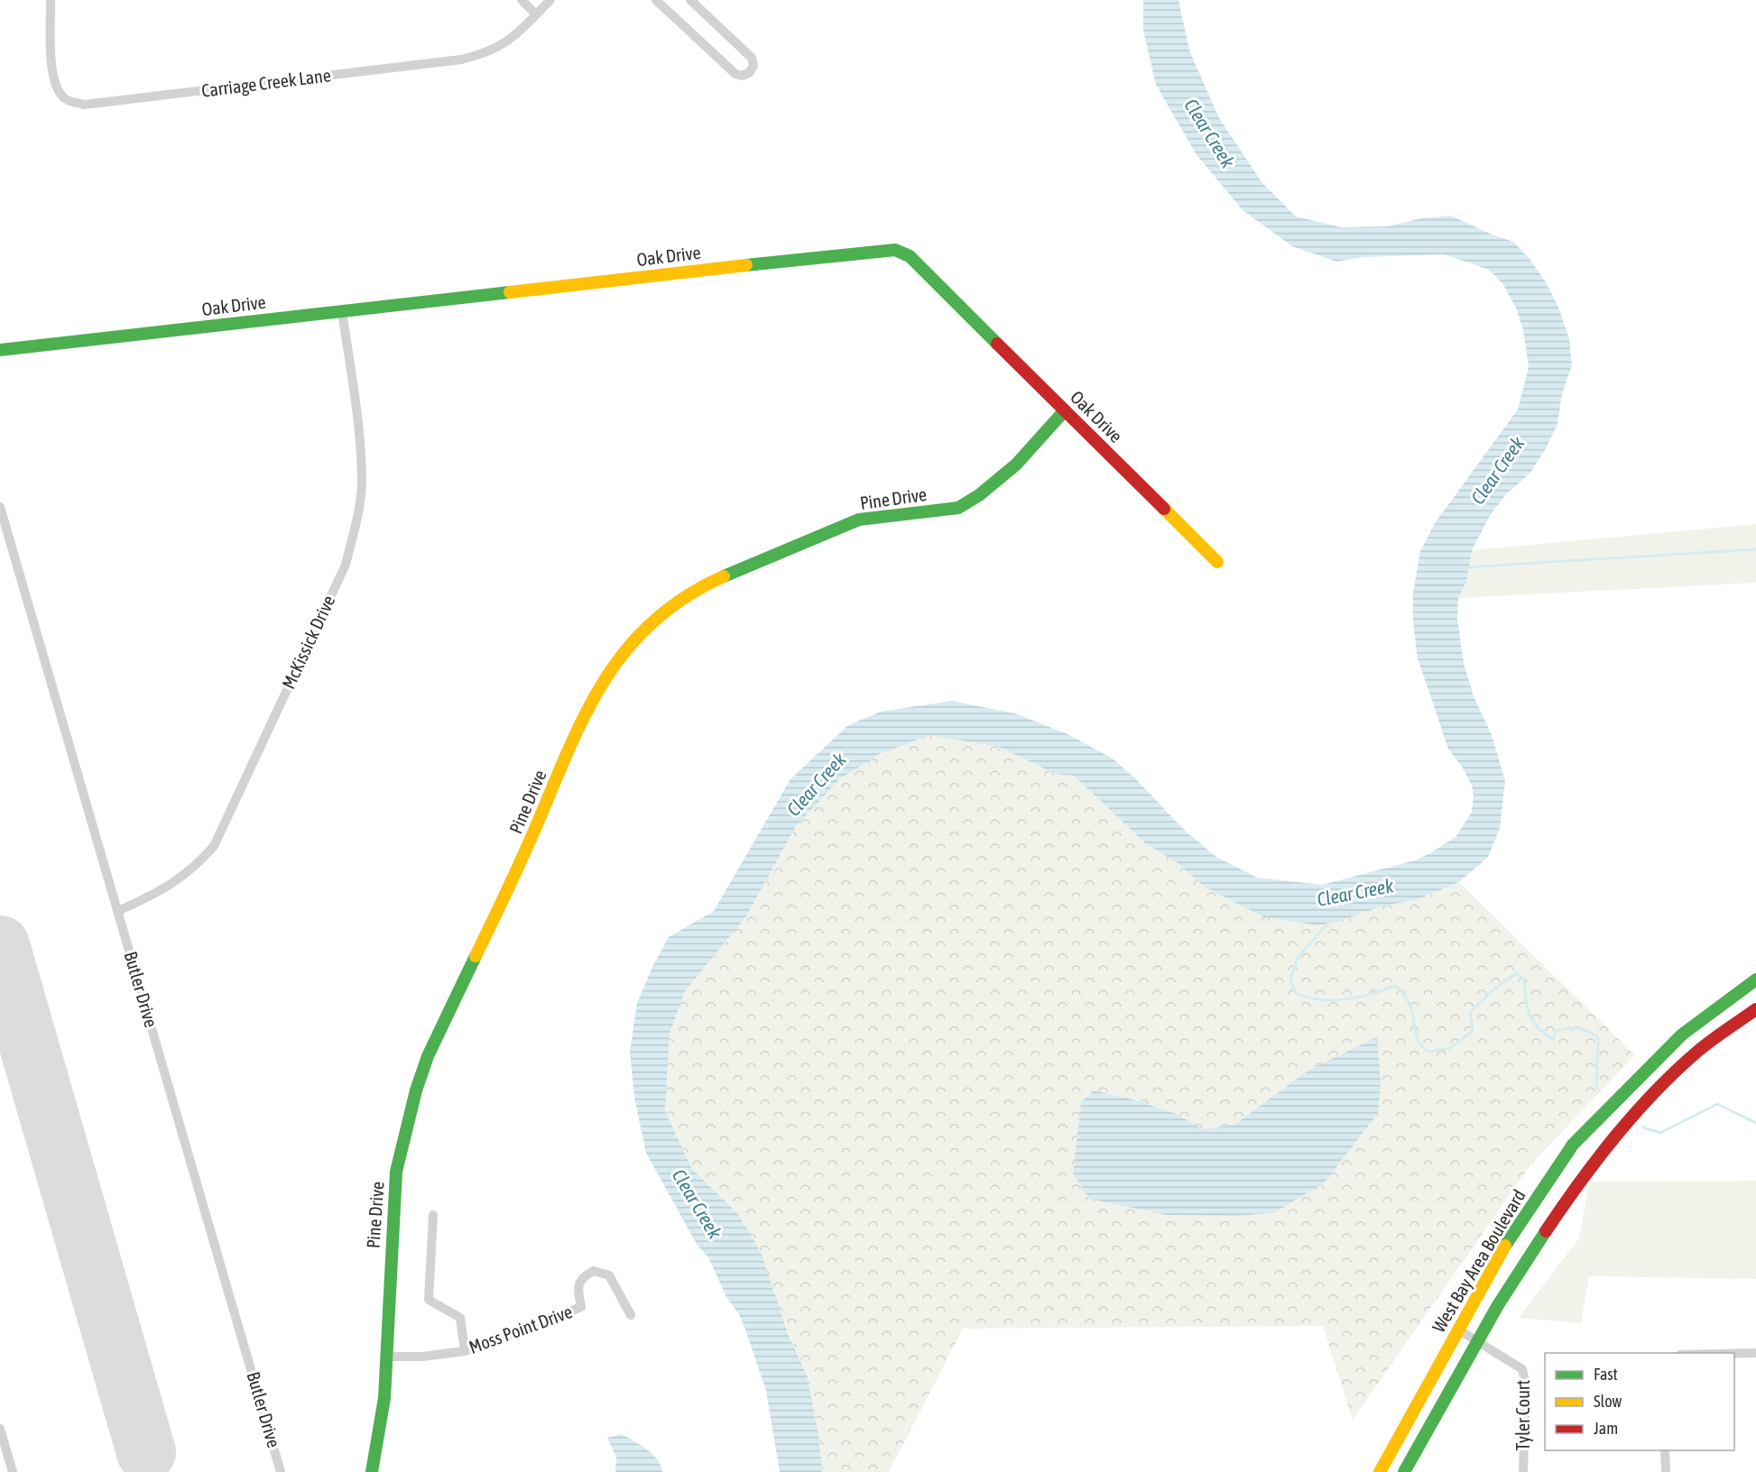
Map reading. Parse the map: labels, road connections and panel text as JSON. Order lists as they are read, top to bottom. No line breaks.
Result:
{"streets":{"street":["Carriage Creek Lane","Oak Drive","Pine Drive","McKissick Drive","Butler Drive","West Bay Area Boulevard","Moss Point Drive","Tyler Court"]},"crossings":[["Oak Drive","Pine Drive"],["Oak Drive","McKissick Drive"],["Pine Drive","Moss Point Drive"],["McKissick Drive","Butler Drive"],["West Bay Area Boulevard","Tyler Court"]],"water":["Clear Creek"],"legend":["Fast","Slow","Jam"]}
